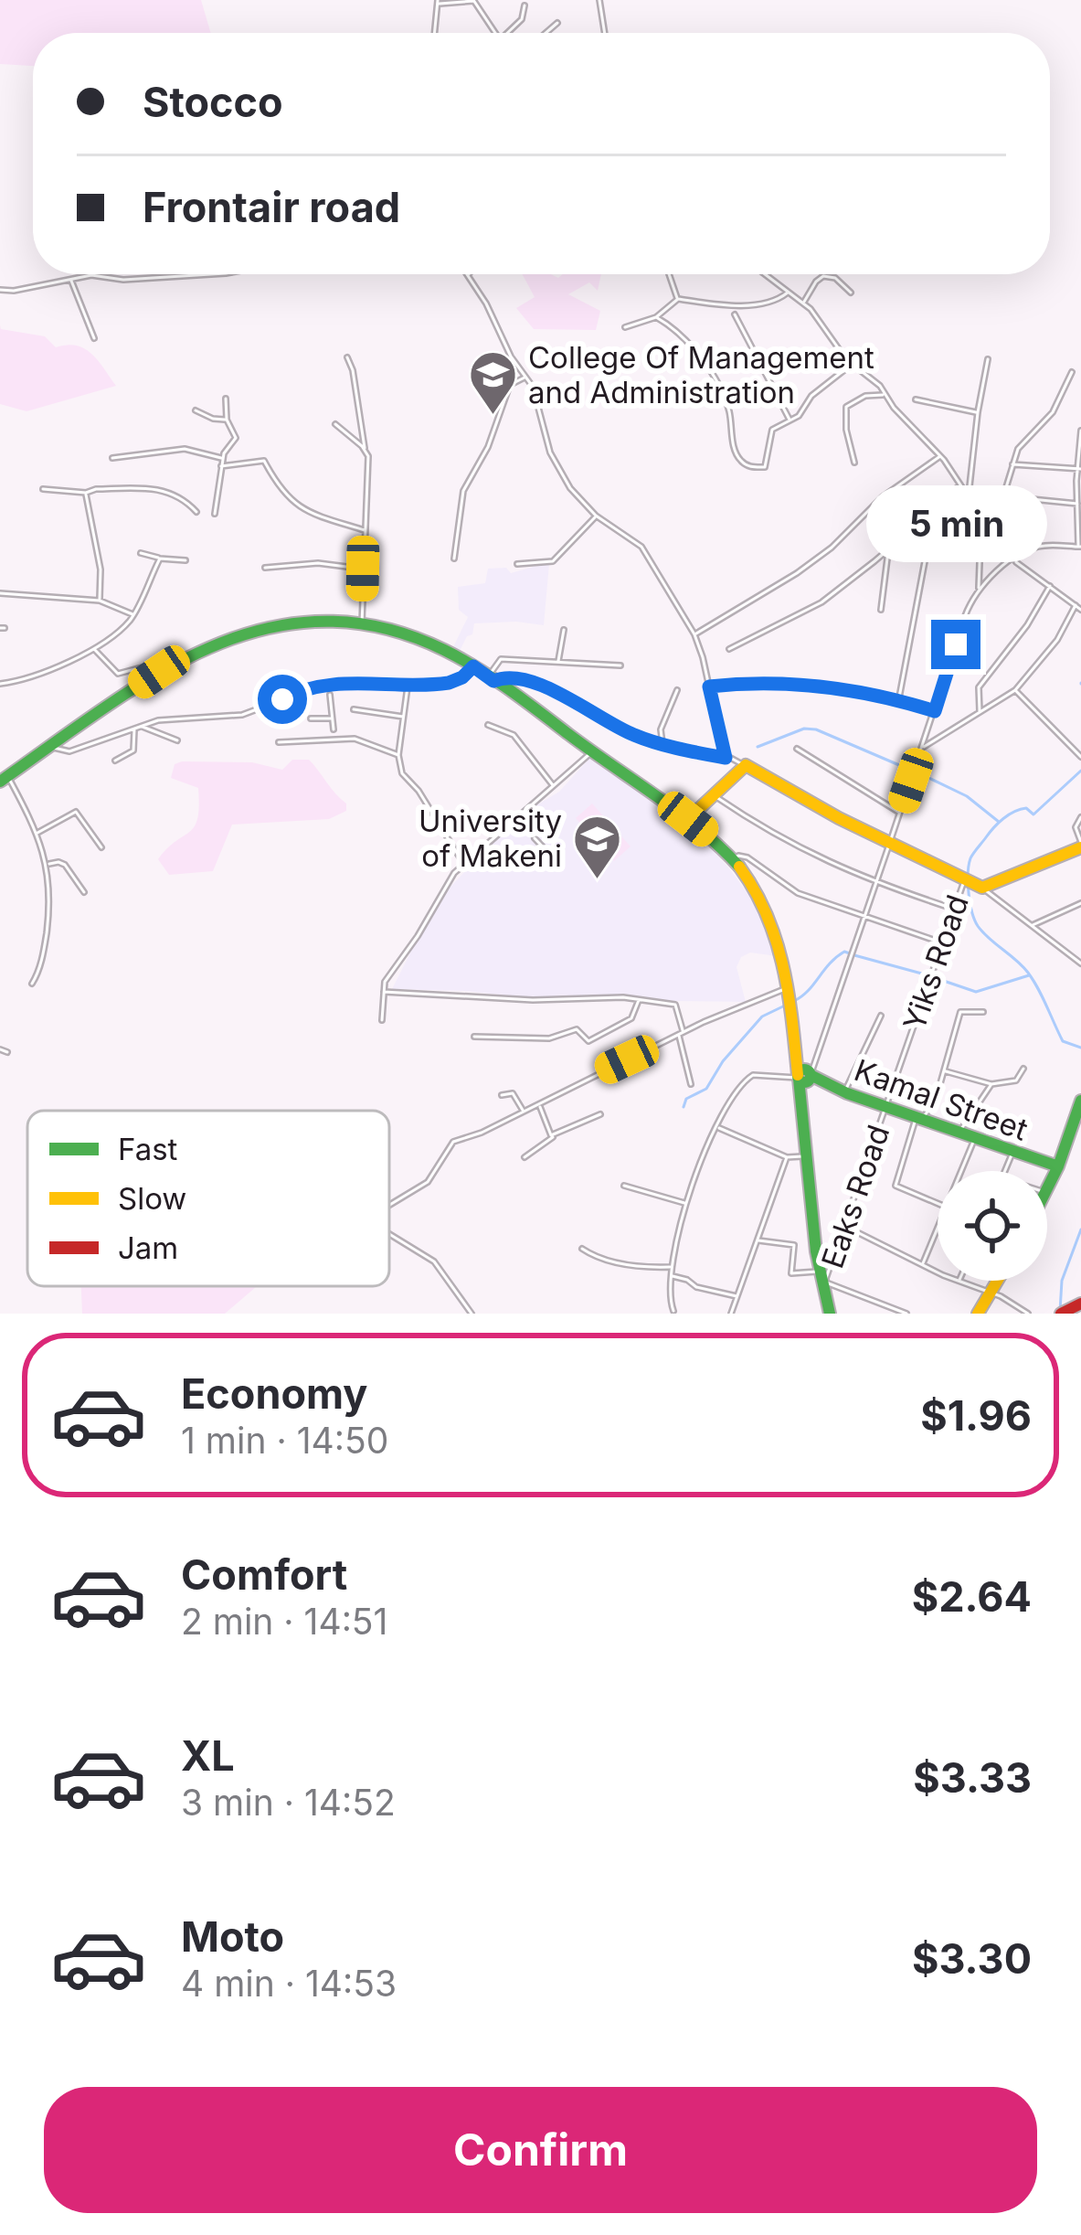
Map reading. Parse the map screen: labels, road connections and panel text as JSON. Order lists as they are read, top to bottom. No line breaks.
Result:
{"streets":{"main road":["Kamal Street"],"street":["Yiks Road","Eaks Road"]},"crossings":[["Yiks Road","Kamal Street"],["Yiks Road","Eaks Road"],["Kamal Street","Eaks Road"]],"places":{"school or university":["College Of Management and Administration","University of Makeni"]},"legend":["Fast","Slow","Jam"],"page":{"banner":["Stocco","Frontair road"],"bubble":"5 min","list":[{"name":"Economy","note":"1 min · 14:50","value":"$1.96"},{"name":"Comfort","note":"2 min · 14:51","value":"$2.64"},{"name":"XL","note":"3 min · 14:52","value":"$3.33"},{"name":"Moto","note":"4 min · 14:53","value":"$3.30"}],"buttons":"Confirm"}}
